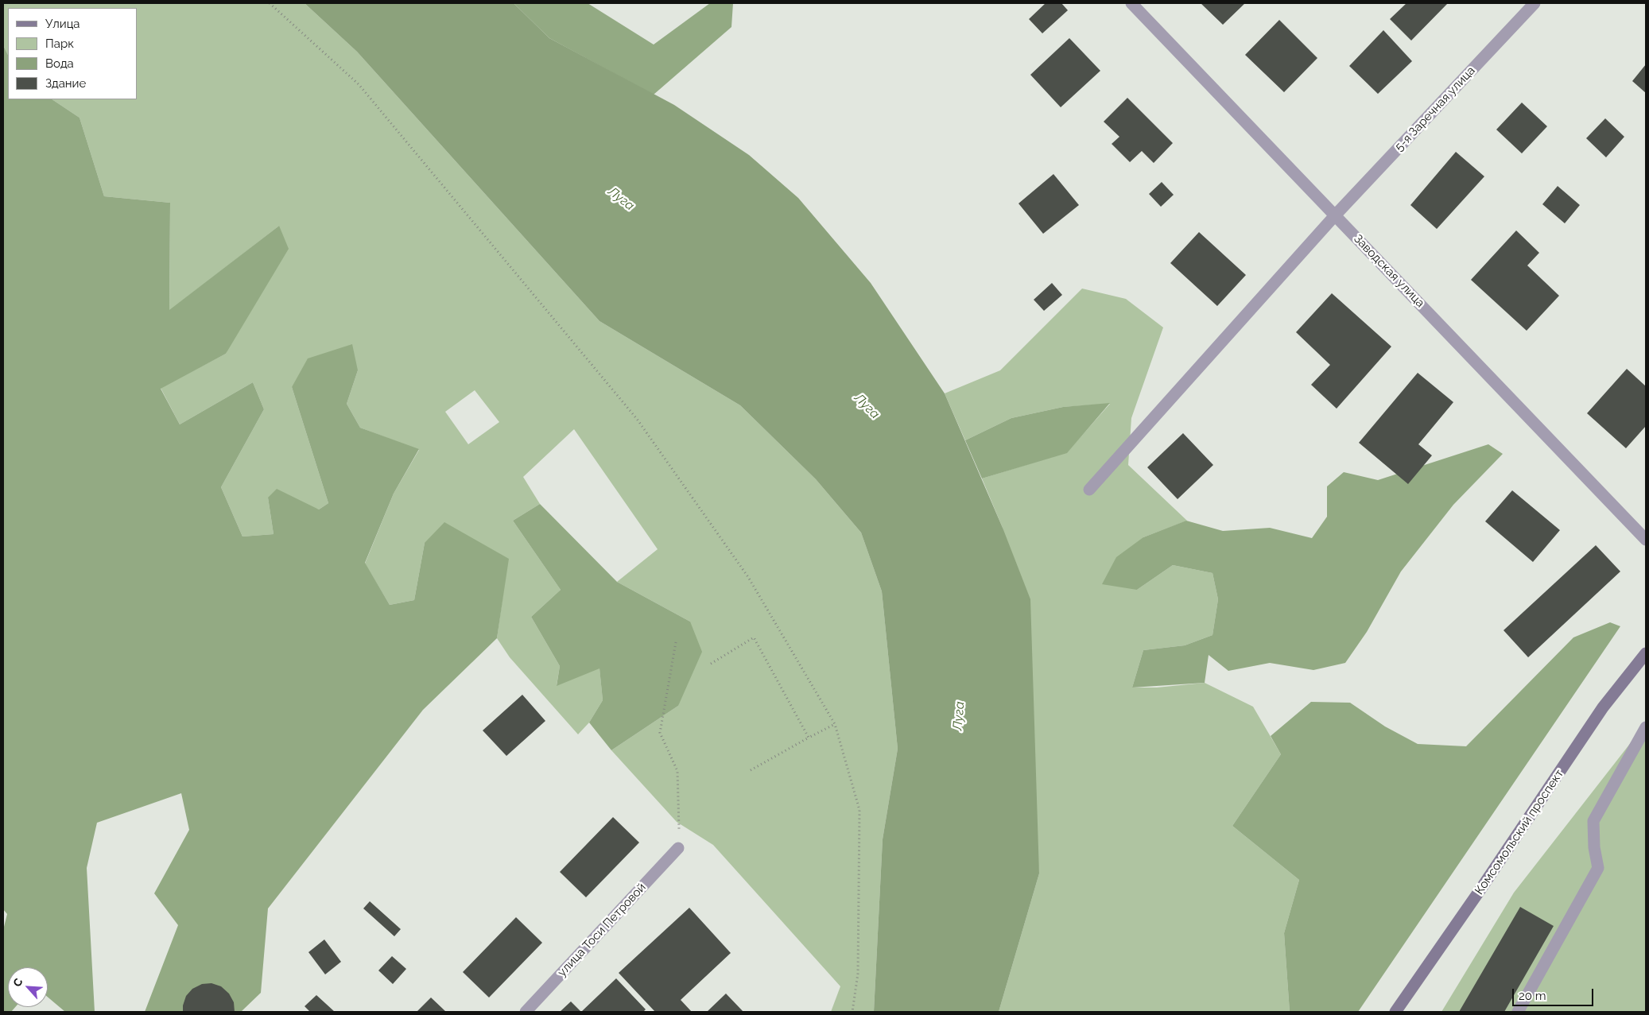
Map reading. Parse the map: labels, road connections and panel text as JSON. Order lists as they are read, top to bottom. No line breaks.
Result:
{"streets":{"main road":["Комсомольский проспект"],"street":["5-я Заречная улица","Заводская улица","улица Тоси Петровой"]},"crossings":[["5-я Заречная улица","Заводская улица"]],"water":["Луга"],"legend":["Улица","Парк","Вода","Здание"],"scale_bar":"20 m","north":"top left"}
